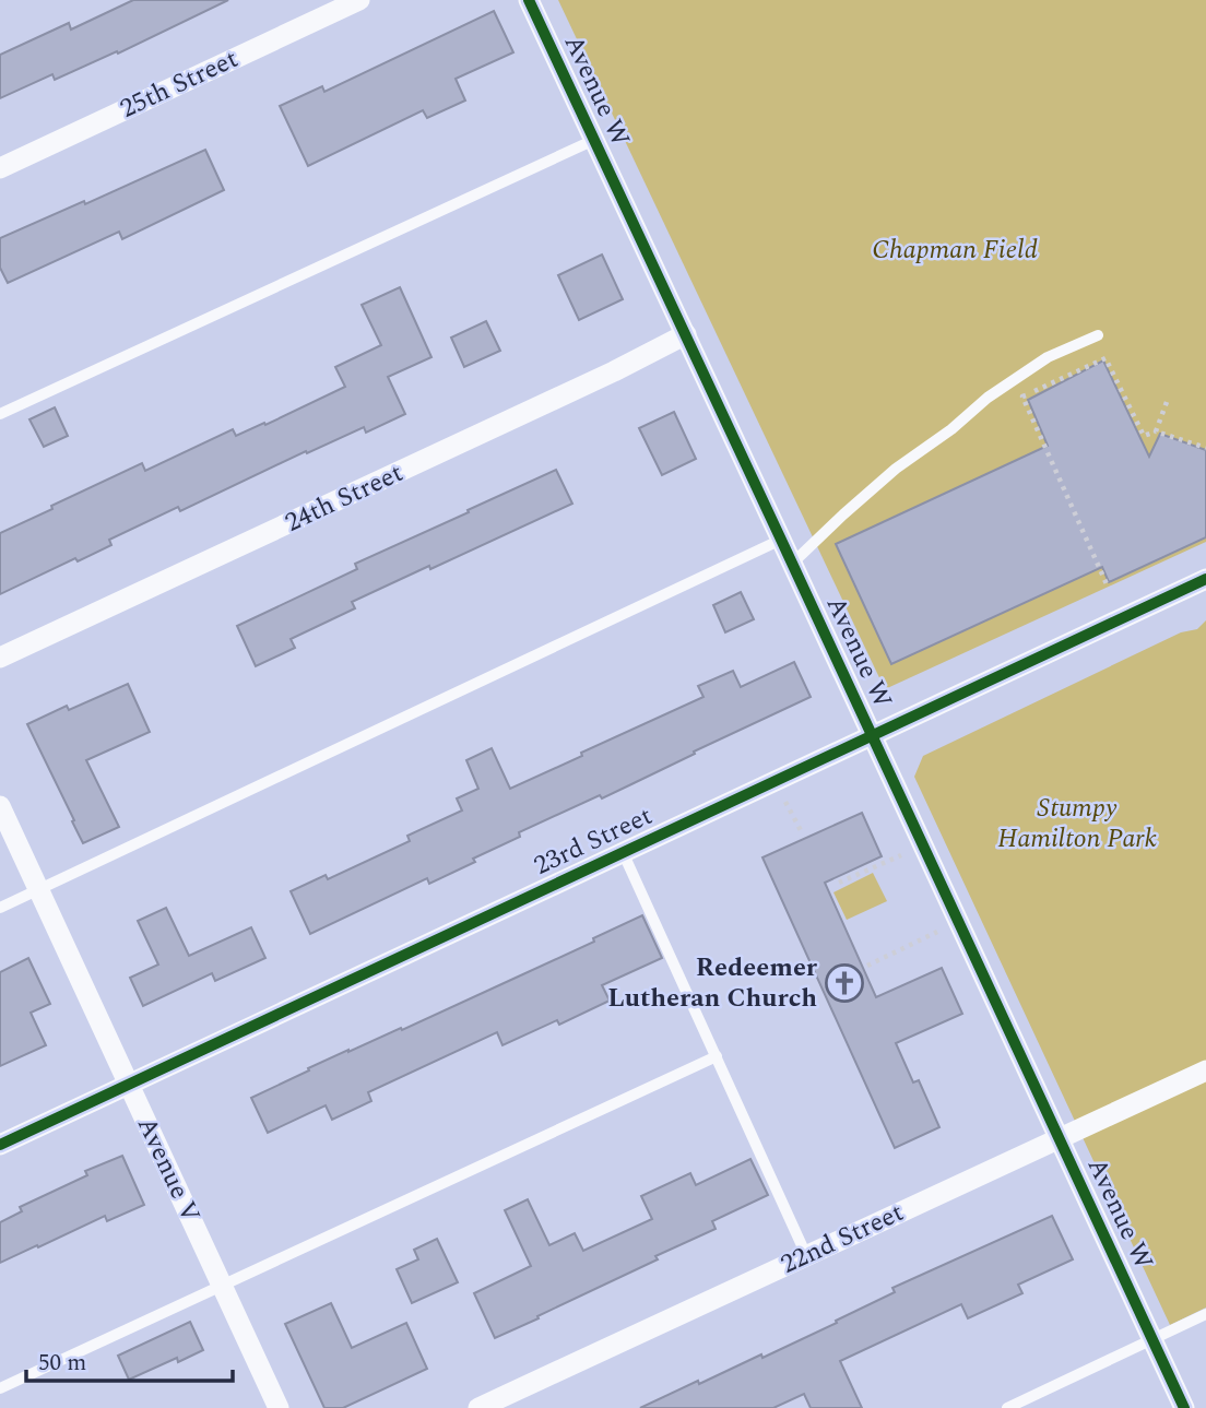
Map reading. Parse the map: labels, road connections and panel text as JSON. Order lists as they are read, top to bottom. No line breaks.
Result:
{"streets":{"street":["25th Street","Avenue W","24th Street","23rd Street","Avenue V","22nd Street"]},"crossings":[["Avenue W","24th Street"],["Avenue W","23rd Street"],["Avenue W","22nd Street"],["23rd Street","Avenue V"]],"parks":["Chapman Field","Stumpy Hamilton Park"],"places":{"church":["Redeemer Lutheran Church"]},"scale_bar":"50 m"}
